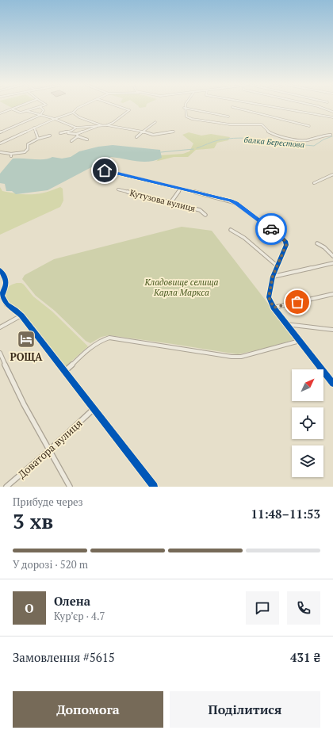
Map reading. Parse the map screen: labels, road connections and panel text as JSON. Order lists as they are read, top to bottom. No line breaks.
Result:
{"streets":{"street":["Кутузова вулиця","Доватора вулиця"]},"water":["балка Берестова"],"parks":["Кладовище селища Карла Маркса"],"places":{"hotel":["РОЩА"]},"north":"top right","page":{"heading":["3 хв","Прибуде через","11:48–11:53"],"panel":["Олена","Кур’єр · 4.7","Замовлення #5615","431 ₴"],"bar":"У дорозі · 520 m","round":"О","buttons":["Допомога","Поділитися"]}}
